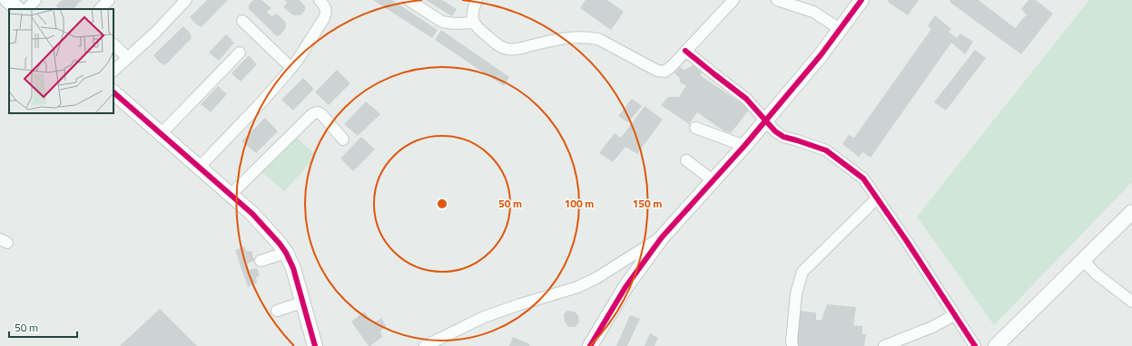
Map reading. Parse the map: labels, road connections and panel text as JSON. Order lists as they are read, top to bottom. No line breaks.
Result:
{"scale_bar":"50 m","rings":["50 m","100 m","150 m"]}
